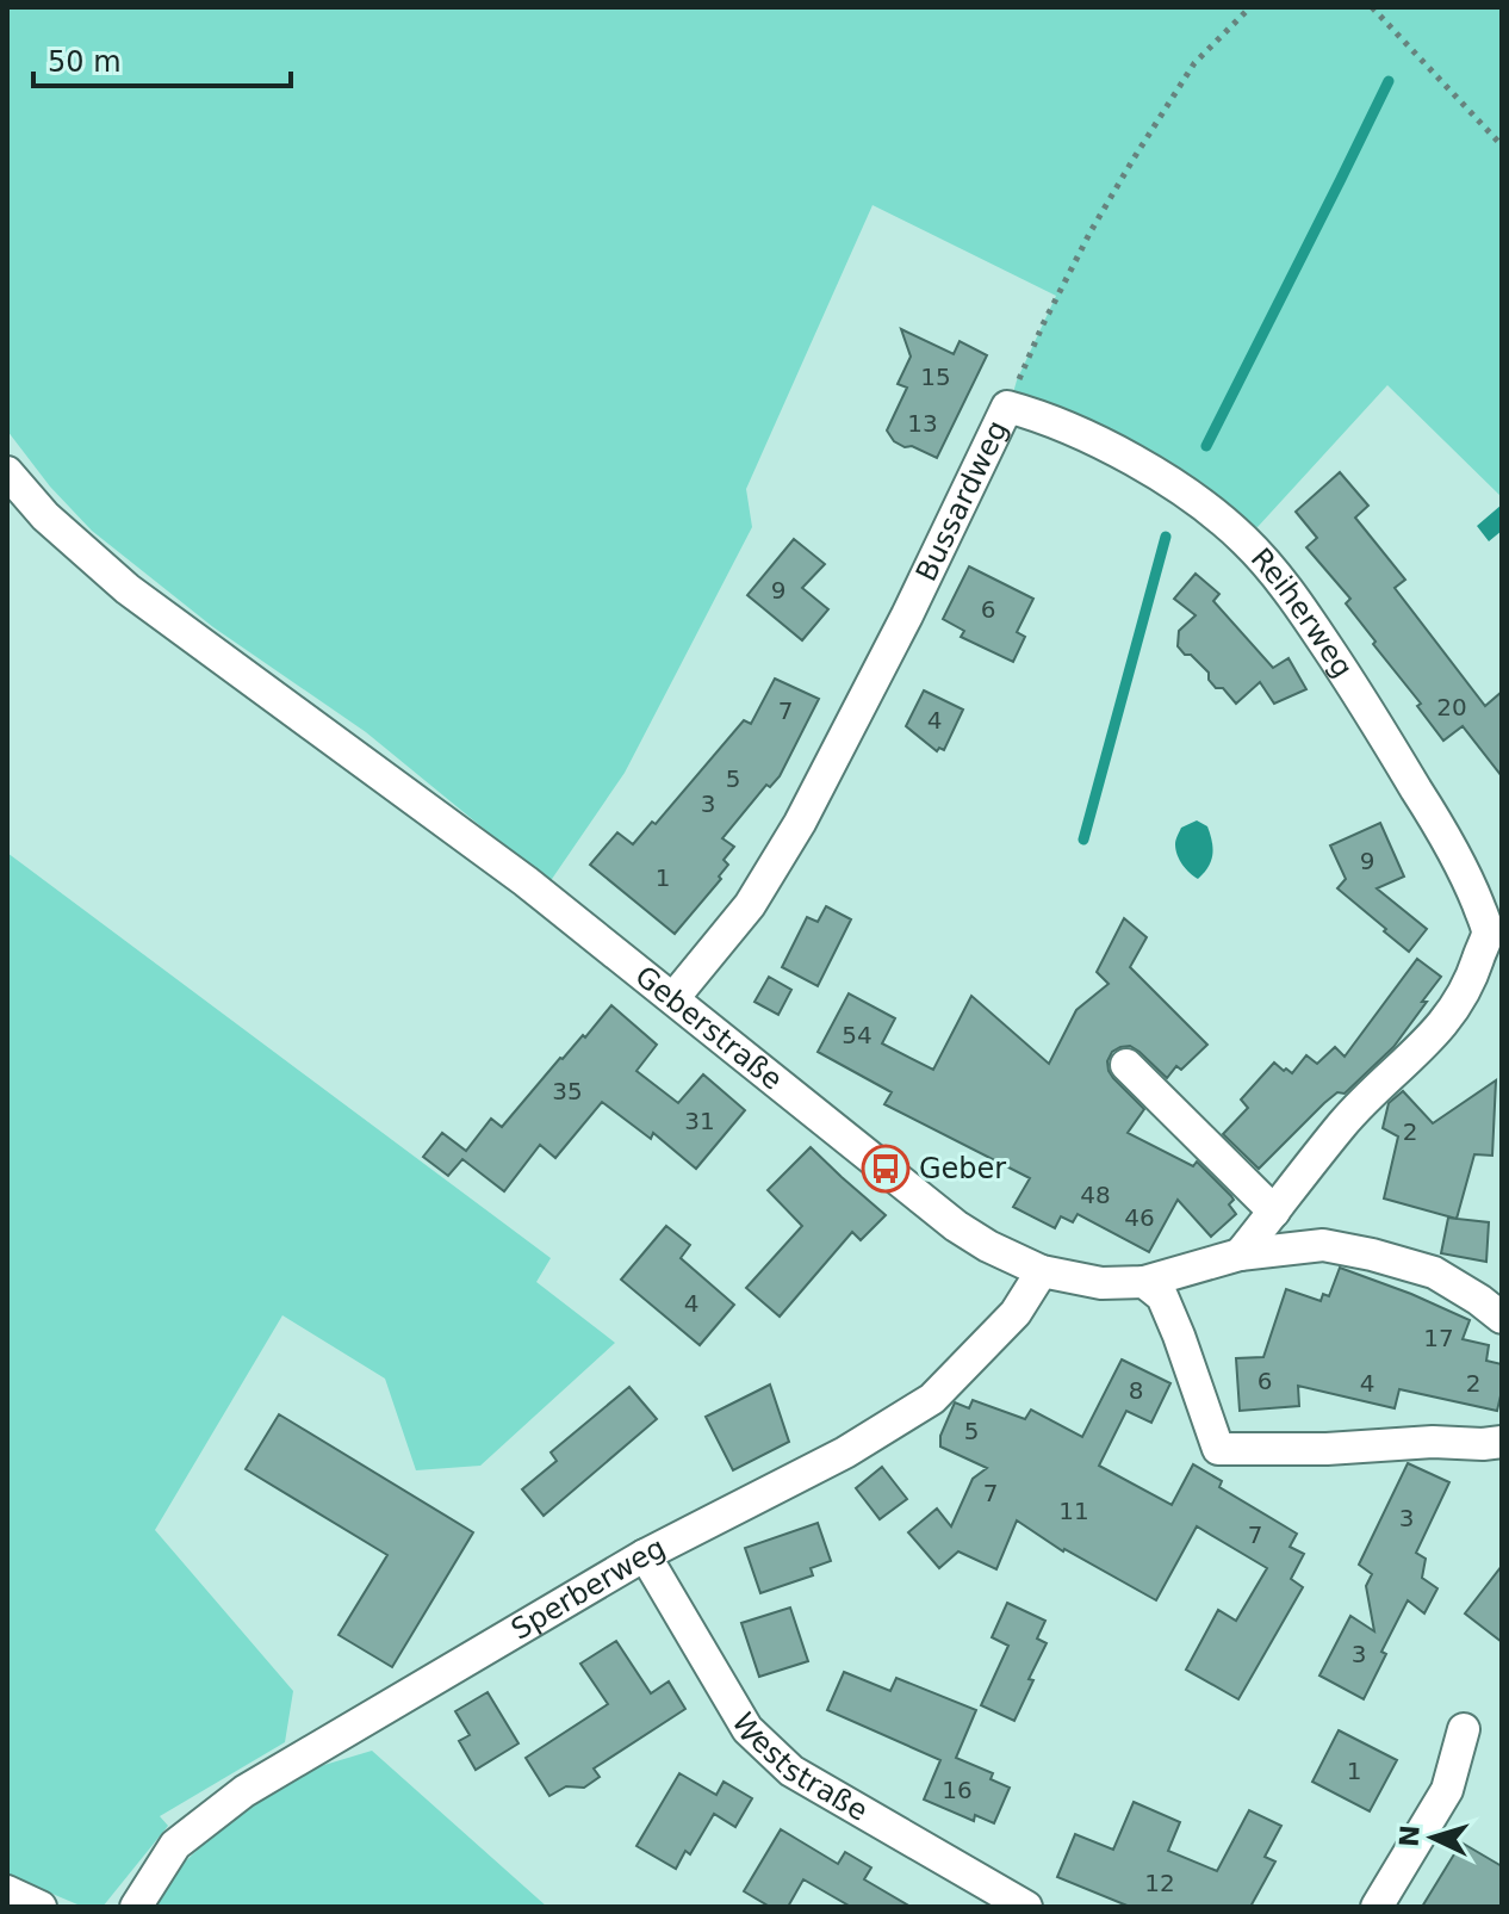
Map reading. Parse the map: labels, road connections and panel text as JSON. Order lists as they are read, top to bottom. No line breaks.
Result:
{"streets":{"street":["Bussardweg","Reiherweg","Geberstraße","Sperberweg","Weststraße"]},"crossings":[["Bussardweg","Reiherweg"],["Bussardweg","Geberstraße"],["Reiherweg","Geberstraße"],["Geberstraße","Sperberweg"],["Sperberweg","Weststraße"]],"places":{"bus stop":["Geber"]},"house_numbers":["15","13","9","6","20","7","4","5","3","9","1","54","35","31","2","48","46","4","17","6","4","2","8","5","7","11","3","7","3","1","16","12"],"scale_bar":"50 m","north":"left"}
